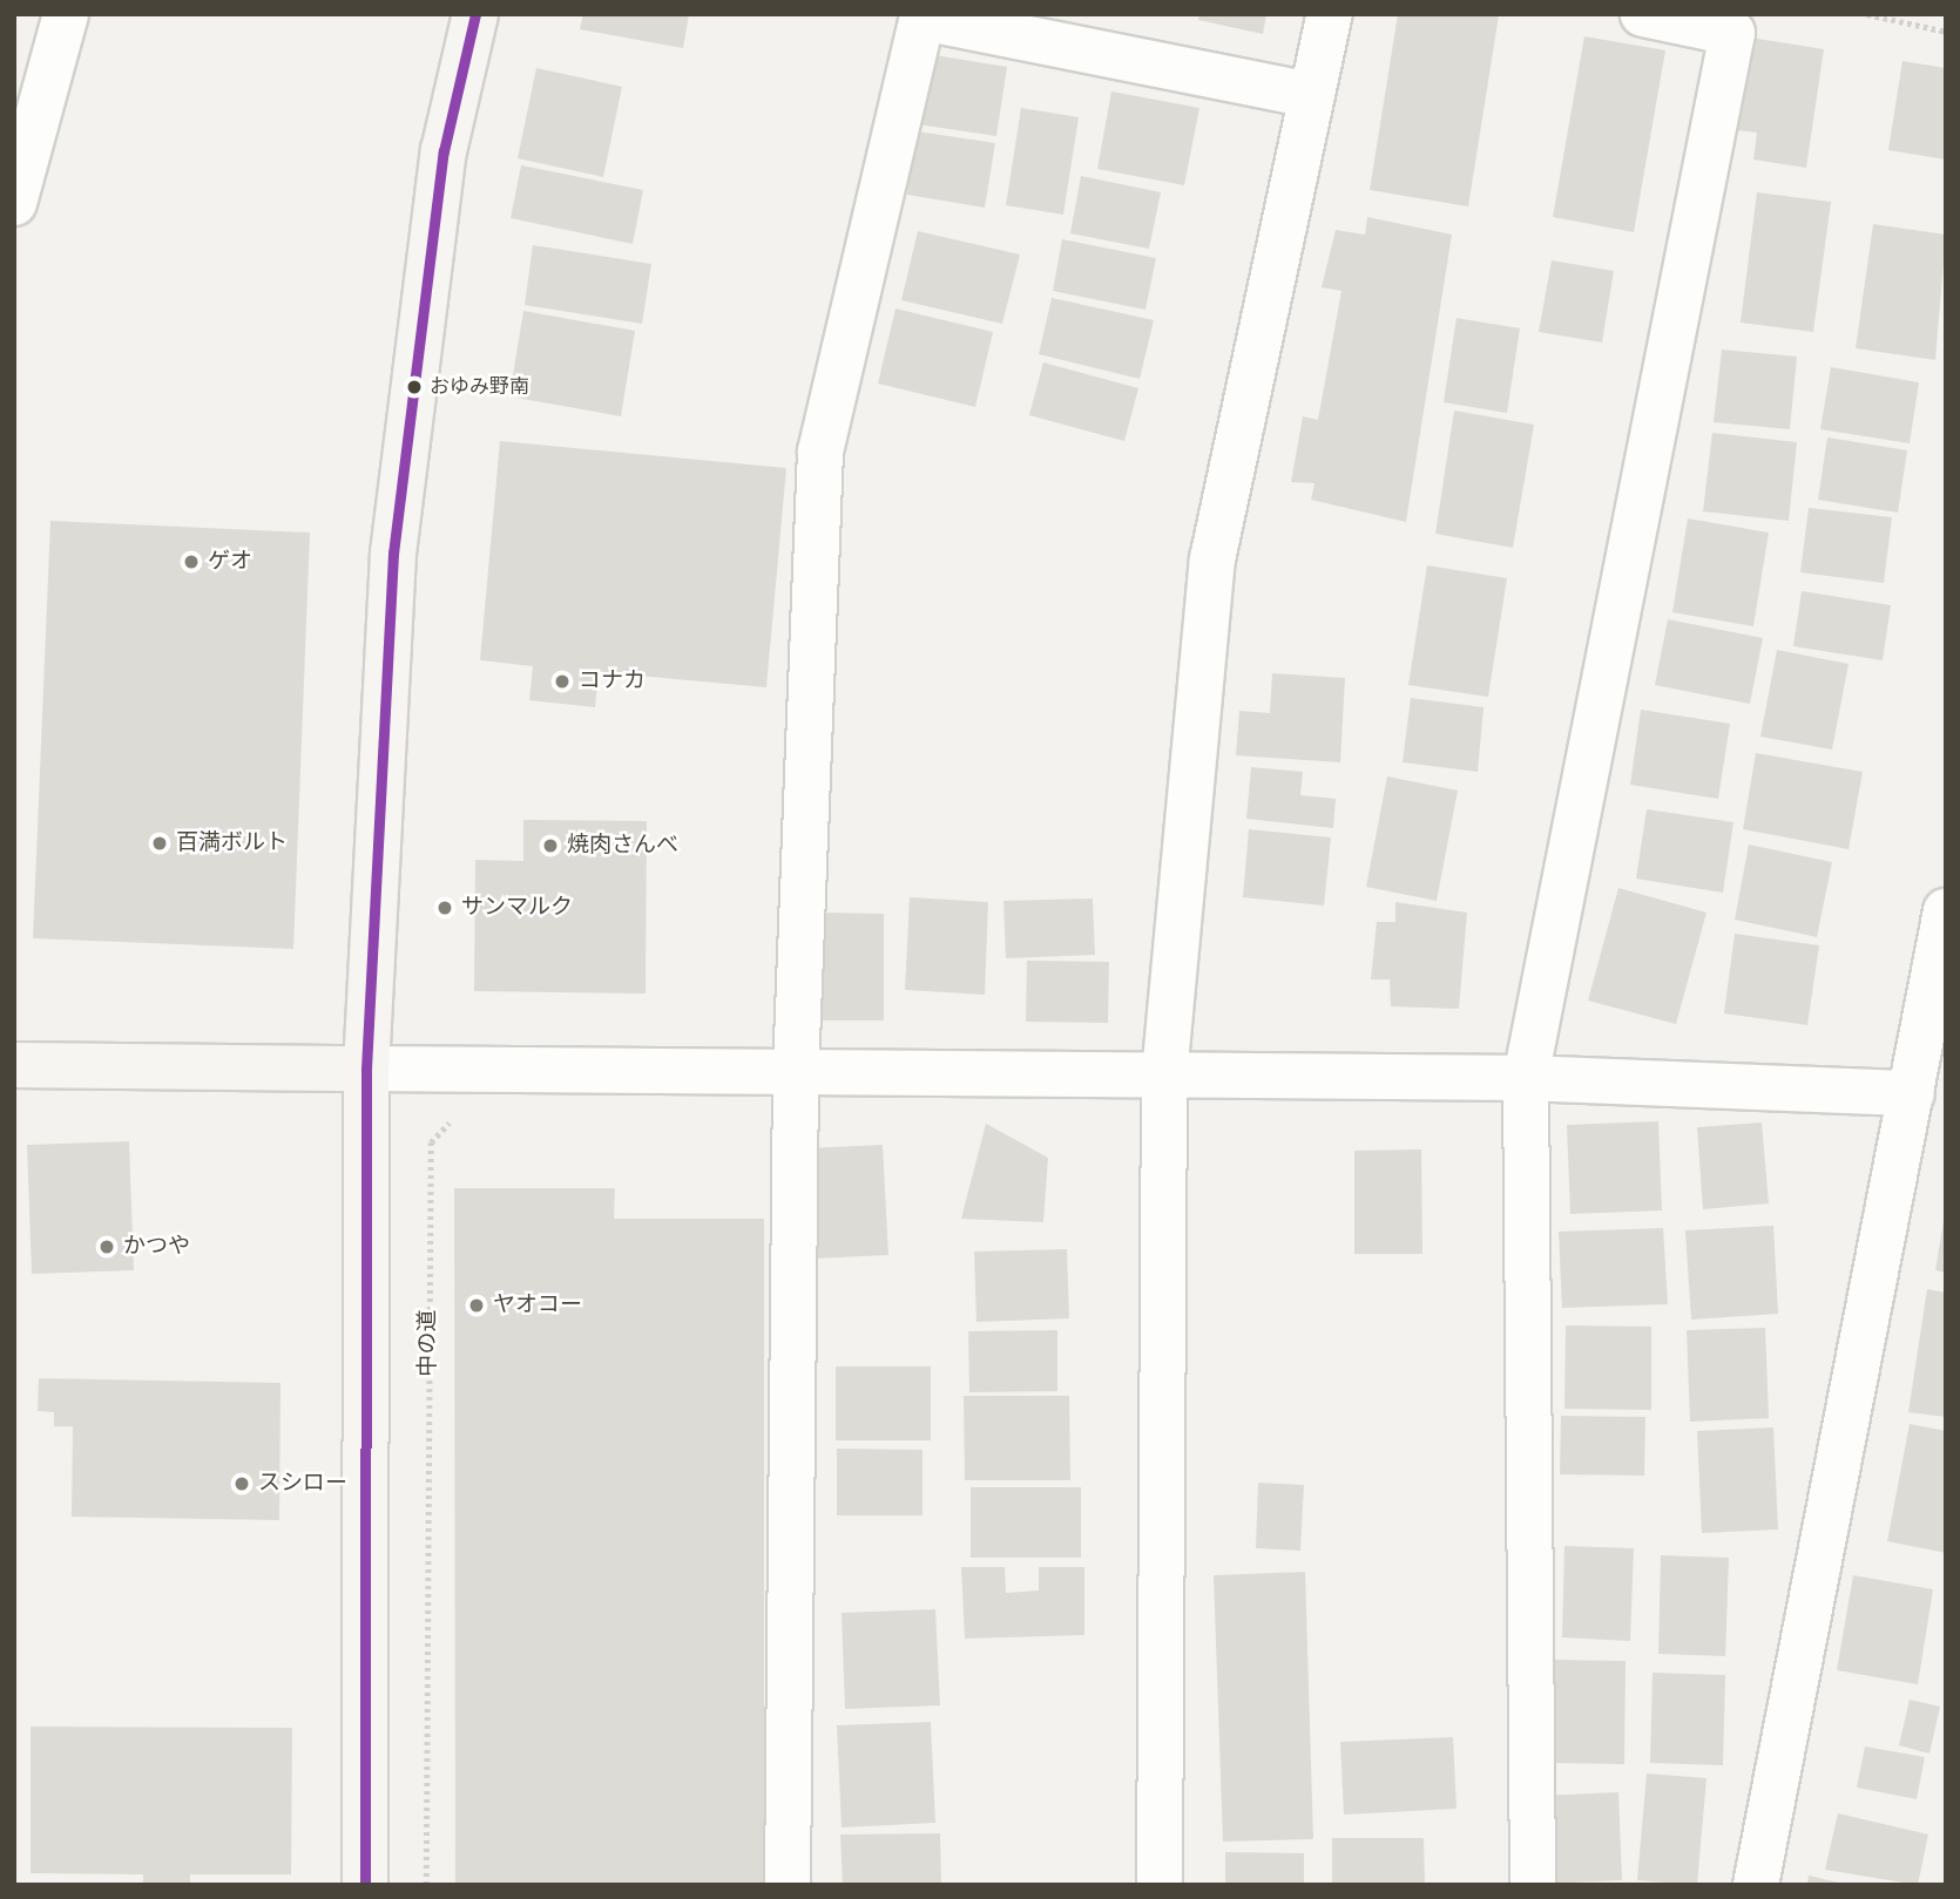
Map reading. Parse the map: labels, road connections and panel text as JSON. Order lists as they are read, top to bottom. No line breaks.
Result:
{"streets":{"path":["中の道"]},"places":["おゆみ野南","ゲオ","コナカ","百満ボルト","焼肉さんべ","サンマルク","かつや","ヤオコー","スシロー"]}
